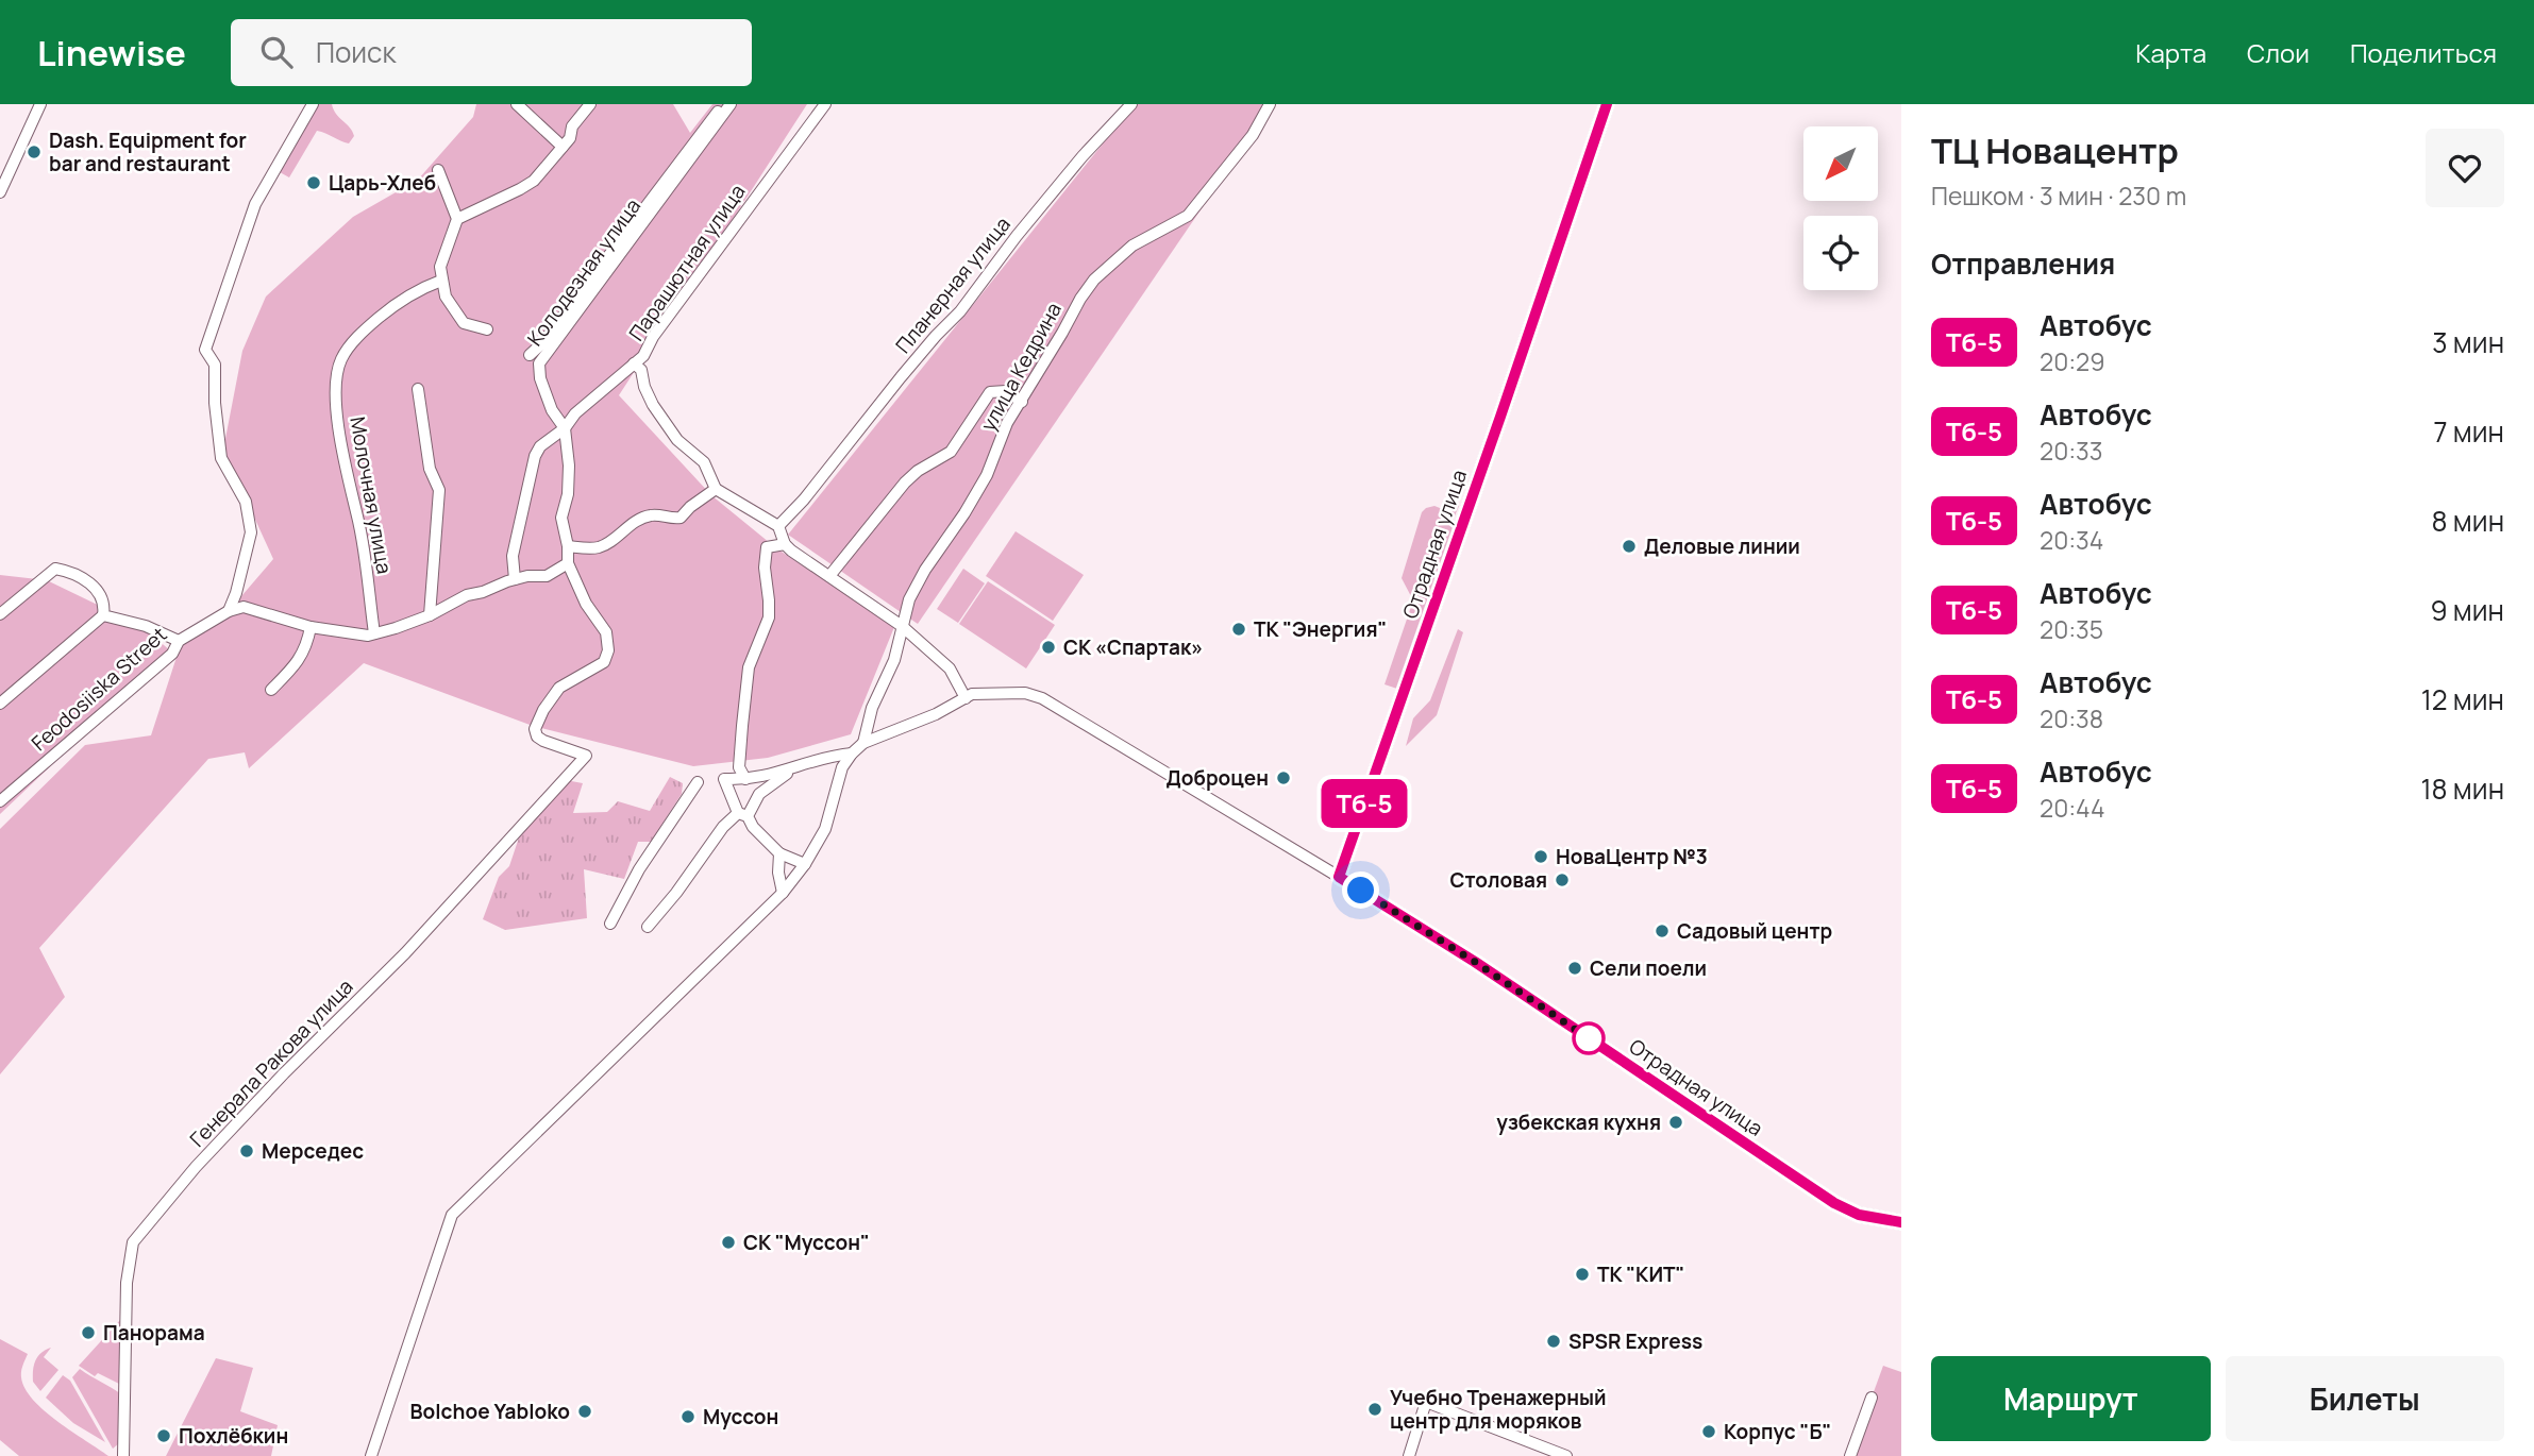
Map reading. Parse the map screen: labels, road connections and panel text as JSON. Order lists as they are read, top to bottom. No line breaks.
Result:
{"streets":{"main road":["Отрадная улица"],"street":["Парашютная улица","Колодезная улица","Планерная улица","улица Кедрина","Молочная улица","Feodosiiska Street","Генерала Ракова улица"]},"crossings":[["Парашютная улица","Колодезная улица"],["Колодезная улица","Генерала Ракова улица"]],"places":["Dash. Equipment for bar and restaurant","Царь-Хлеб","Деловые линии","ТК \"Энергия\"","СК «Спартак»","Доброцен","НоваЦентр №3","Столовая","Садовый центр","Сели поели","узбекская кухня","Мерседес","СК \"Муссон\"","ТК \"КИТ\"","Панорама","SPSR Express","Учебно Тренажерный центр для моряков","Bolchoe Yabloko","Муссон","Корпус \"Б\"","Похлёбкин"],"lines":["bus line Тб-5"],"north":"bottom left","page":{"header":"Linewise","search":"Поиск","nav":["Карта","Слои","Поделиться"],"on_map":"Тб-5","heading":[["ТЦ Новацентр","Пешком · 3 мин · 230 m"],"Отправления"],"list":[{"mark":"Тб-5","name":"Автобус","note":"20:29","value":"3 мин"},{"mark":"Тб-5","name":"Автобус","note":"20:33","value":"7 мин"},{"mark":"Тб-5","name":"Автобус","note":"20:34","value":"8 мин"},{"mark":"Тб-5","name":"Автобус","note":"20:35","value":"9 мин"},{"mark":"Тб-5","name":"Автобус","note":"20:38","value":"12 мин"},{"mark":"Тб-5","name":"Автобус","note":"20:44","value":"18 мин"}],"buttons":["Маршрут","Билеты"]}}
